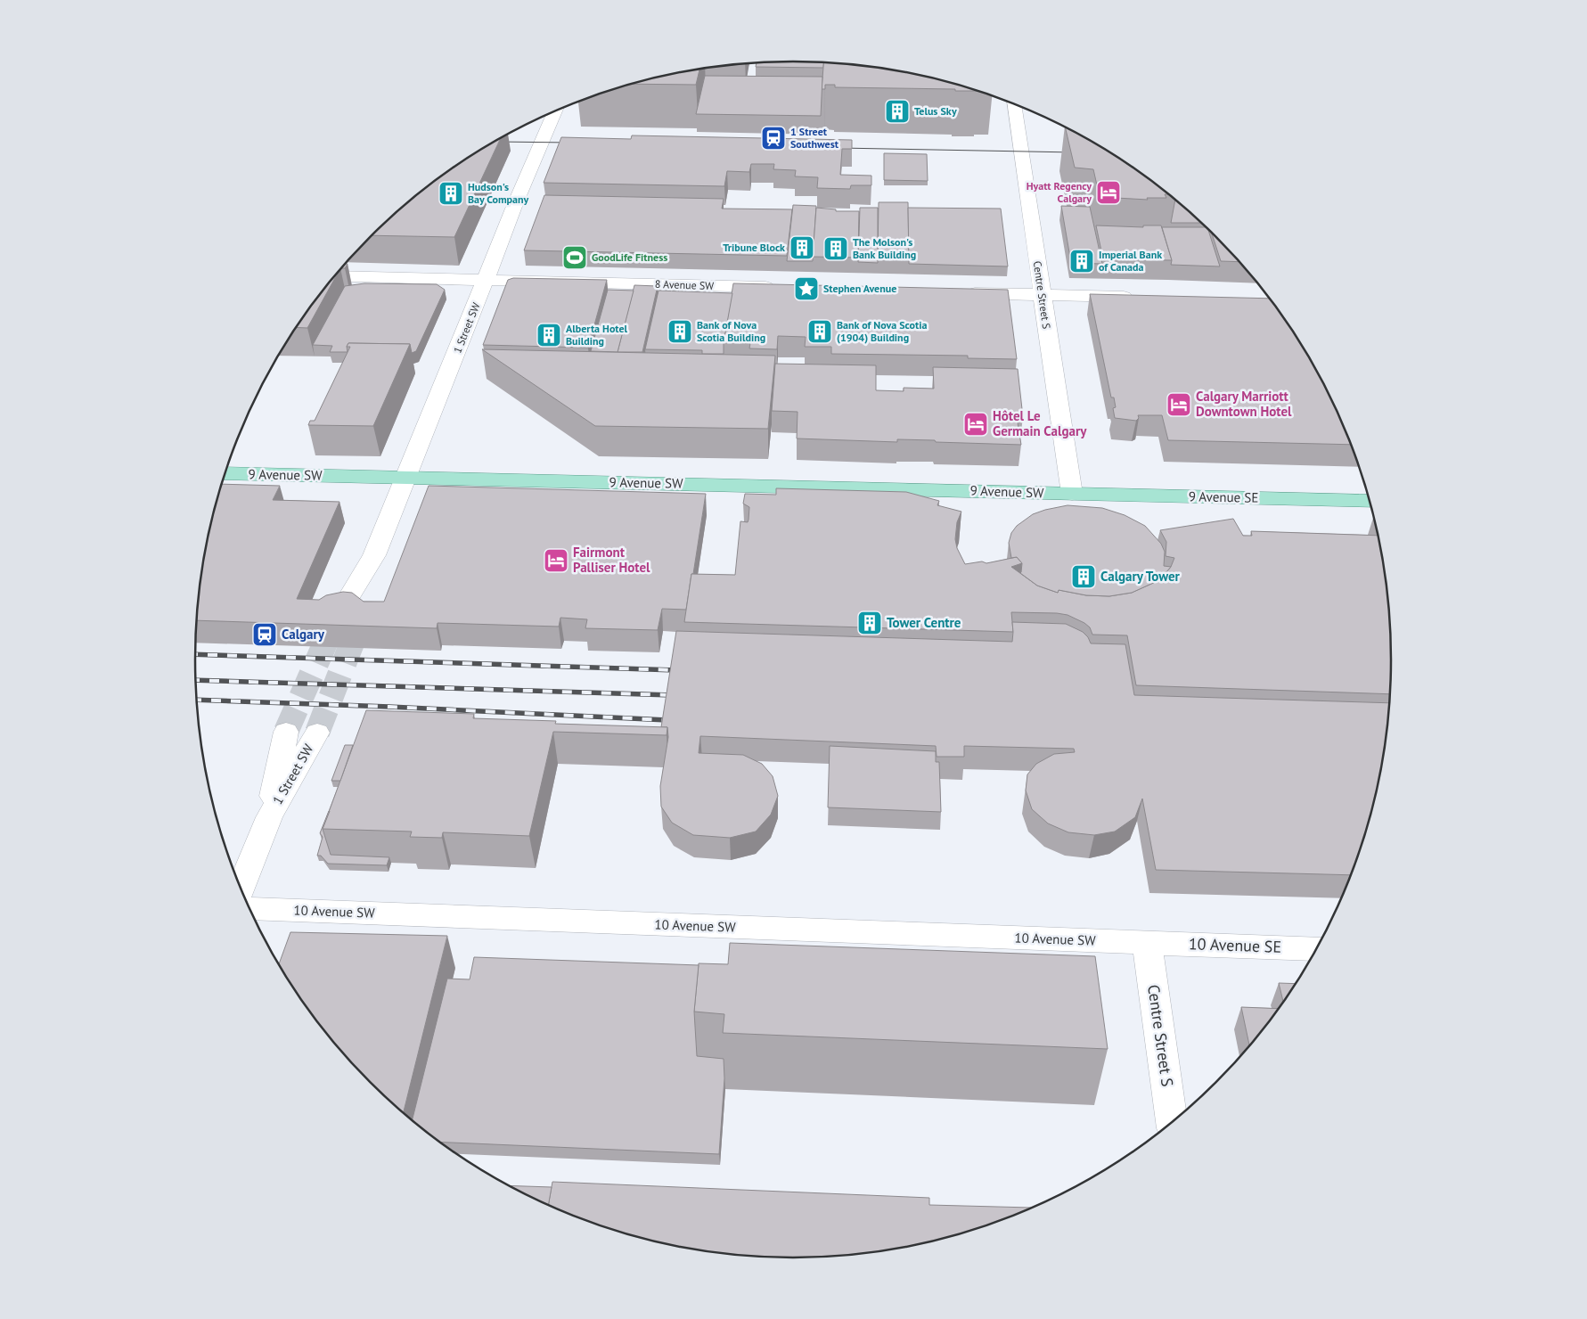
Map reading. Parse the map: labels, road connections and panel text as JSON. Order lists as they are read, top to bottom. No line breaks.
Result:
{"streets":{"main road":["9 Avenue SW","9 Avenue SE"],"street":["8 Avenue SW","Centre Street S","1 Street SW","10 Avenue SW","10 Avenue SE"]},"crossings":[["8 Avenue SW","1 Street SW"],["Centre Street S","9 Avenue SW"],["Centre Street S","9 Avenue SE"],["Centre Street S","10 Avenue SW"],["Centre Street S","10 Avenue SE"],["1 Street SW","9 Avenue SW"],["9 Avenue SW","9 Avenue SE"],["10 Avenue SW","10 Avenue SE"]],"places":{"building":["Telus Sky","Hudson's Bay Company","Tribune Block","The Molson's Bank Building","Imperial Bank of Canada","Bank of Nova Scotia Building","Bank of Nova Scotia (1904) Building","Alberta Hotel Building","Calgary Tower","Tower Centre"],"station":["1 Street Southwest","Calgary"],"hotel":["Hyatt Regency Calgary","Calgary Marriott Downtown Hotel","Hôtel Le Germain Calgary","Fairmont Palliser Hotel"],"sports":["GoodLife Fitness"],"place":["Stephen Avenue"]}}
